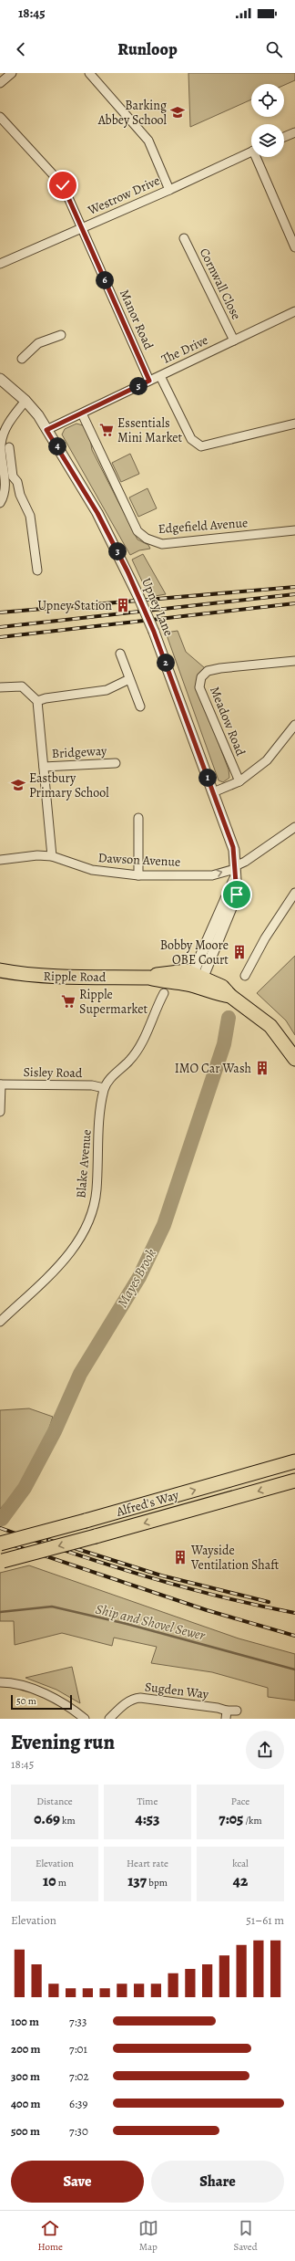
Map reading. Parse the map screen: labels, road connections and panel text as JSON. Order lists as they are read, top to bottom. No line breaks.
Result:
{"streets":{"main road":["Ripple Road","Alfred's Way"],"street":["Westrow Drive","Cornwall Close","Manor Road","The Drive","Edgefield Avenue","Upney Lane","Meadow Road","Bridgeway","Dawson Avenue","Sisley Road","Blake Avenue","Sugden Way"]},"crossings":[["Westrow Drive","Manor Road"],["Cornwall Close","The Drive"],["Manor Road","The Drive"],["The Drive","Edgefield Avenue"],["The Drive","Upney Lane"],["Upney Lane","Dawson Avenue"],["Upney Lane","Ripple Road"],["Sisley Road","Blake Avenue"]],"one_way":["Dawson Avenue"],"water":["Mayes Brook","Ship and Shovel Sewer"],"places":{"school or university":["Barking Abbey School","Eastbury Primary School"],"supermarket":["Essentials Mini Market","Ripple Supermarket"],"building":["Upney Station","Bobby Moore OBE Court","IMO Car Wash","Wayside Ventilation Shaft"]},"scale_bar":"50 m","page":{"status":"18:45","header":"Runloop","pins":["6","5","4","3","2","1"],"scale":"50 m","heading":["Evening run","18:45"],"stats":[["Distance","0.69 km"],["Time","4:53"],["Pace","7:05 /km"],["Elevation","10 m"],["Heart rate","137 bpm"],["kcal","42"]],"chart":["Elevation","51–61 m"],"list":[{"name":"100 m","note":"7:33"},{"name":"200 m","note":"7:01"},{"name":"300 m","note":"7:02"},{"name":"400 m","note":"6:39"},{"name":"500 m","note":"7:30"}],"buttons":["Save","Share"],"tabs":["Home","Map","Saved"]}}
